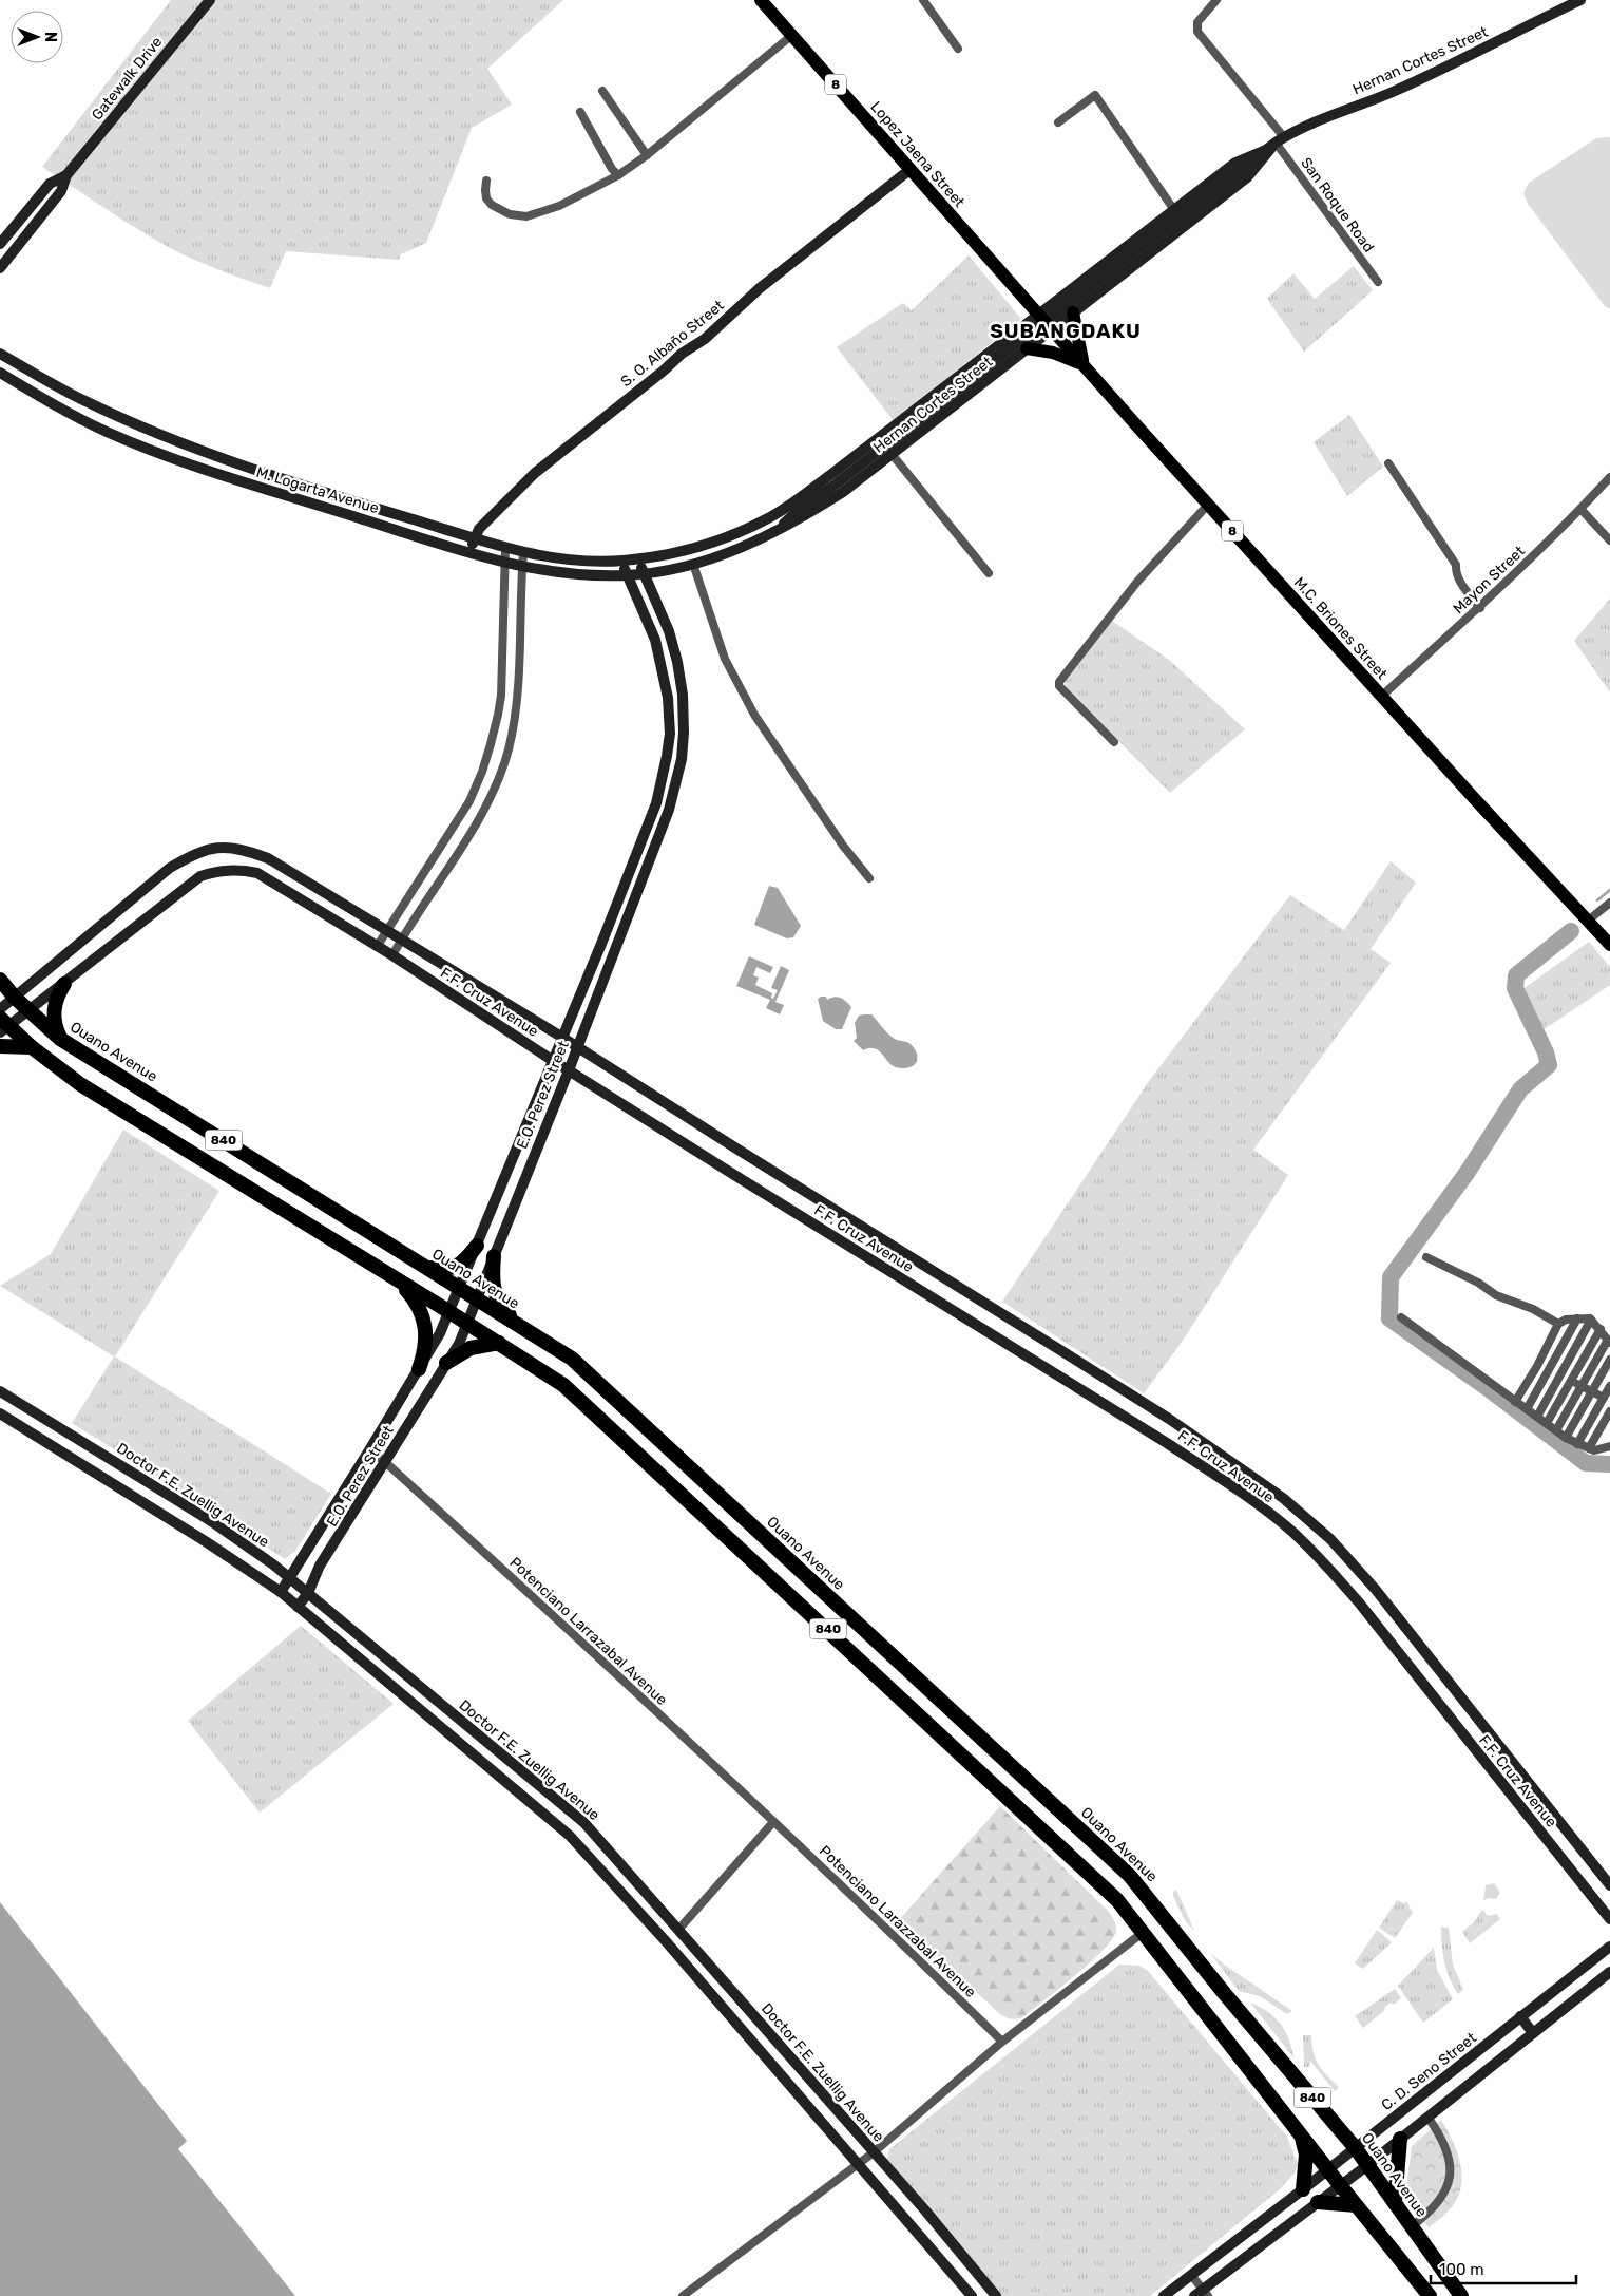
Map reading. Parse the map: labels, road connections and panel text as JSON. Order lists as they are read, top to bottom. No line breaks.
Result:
{"streets":{"highway":["Ouano Avenue","840"],"main road":["8","Lopez Jaena Street","M.C. Briones Street"],"street":["Hernan Cortes Street","Gatewalk Drive","San Roque Road","S. O. Albaño Street","M. Logarta Avenue","Mayon Street","F.F. Cruz Avenue","E.O. Perez Street","Doctor F.E. Zuellig Avenue","Potenciano Larrazabal Avenue","Potenciano Larazzabal Avenue","C. D. Seno Street"]},"crossings":[["Hernan Cortes Street","Lopez Jaena Street"],["Hernan Cortes Street","San Roque Road"],["Hernan Cortes Street","M. Logarta Avenue"],["Hernan Cortes Street","M.C. Briones Street"],["Hernan Cortes Street","E.O. Perez Street"],["Lopez Jaena Street","S. O. Albaño Street"],["Lopez Jaena Street","M.C. Briones Street"],["S. O. Albaño Street","M. Logarta Avenue"],["M. Logarta Avenue","E.O. Perez Street"],["Mayon Street","M.C. Briones Street"],["F.F. Cruz Avenue","Ouano Avenue"],["F.F. Cruz Avenue","E.O. Perez Street"],["F.F. Cruz Avenue","840"],["Ouano Avenue","E.O. Perez Street"],["Ouano Avenue","C. D. Seno Street"],["E.O. Perez Street","840"],["E.O. Perez Street","Doctor F.E. Zuellig Avenue"],["E.O. Perez Street","Potenciano Larrazabal Avenue"],["840","C. D. Seno Street"],["Potenciano Larrazabal Avenue","Potenciano Larazzabal Avenue"]],"districts":["SUBANGDAKU"],"scale_bar":"100 m","north":"right"}
